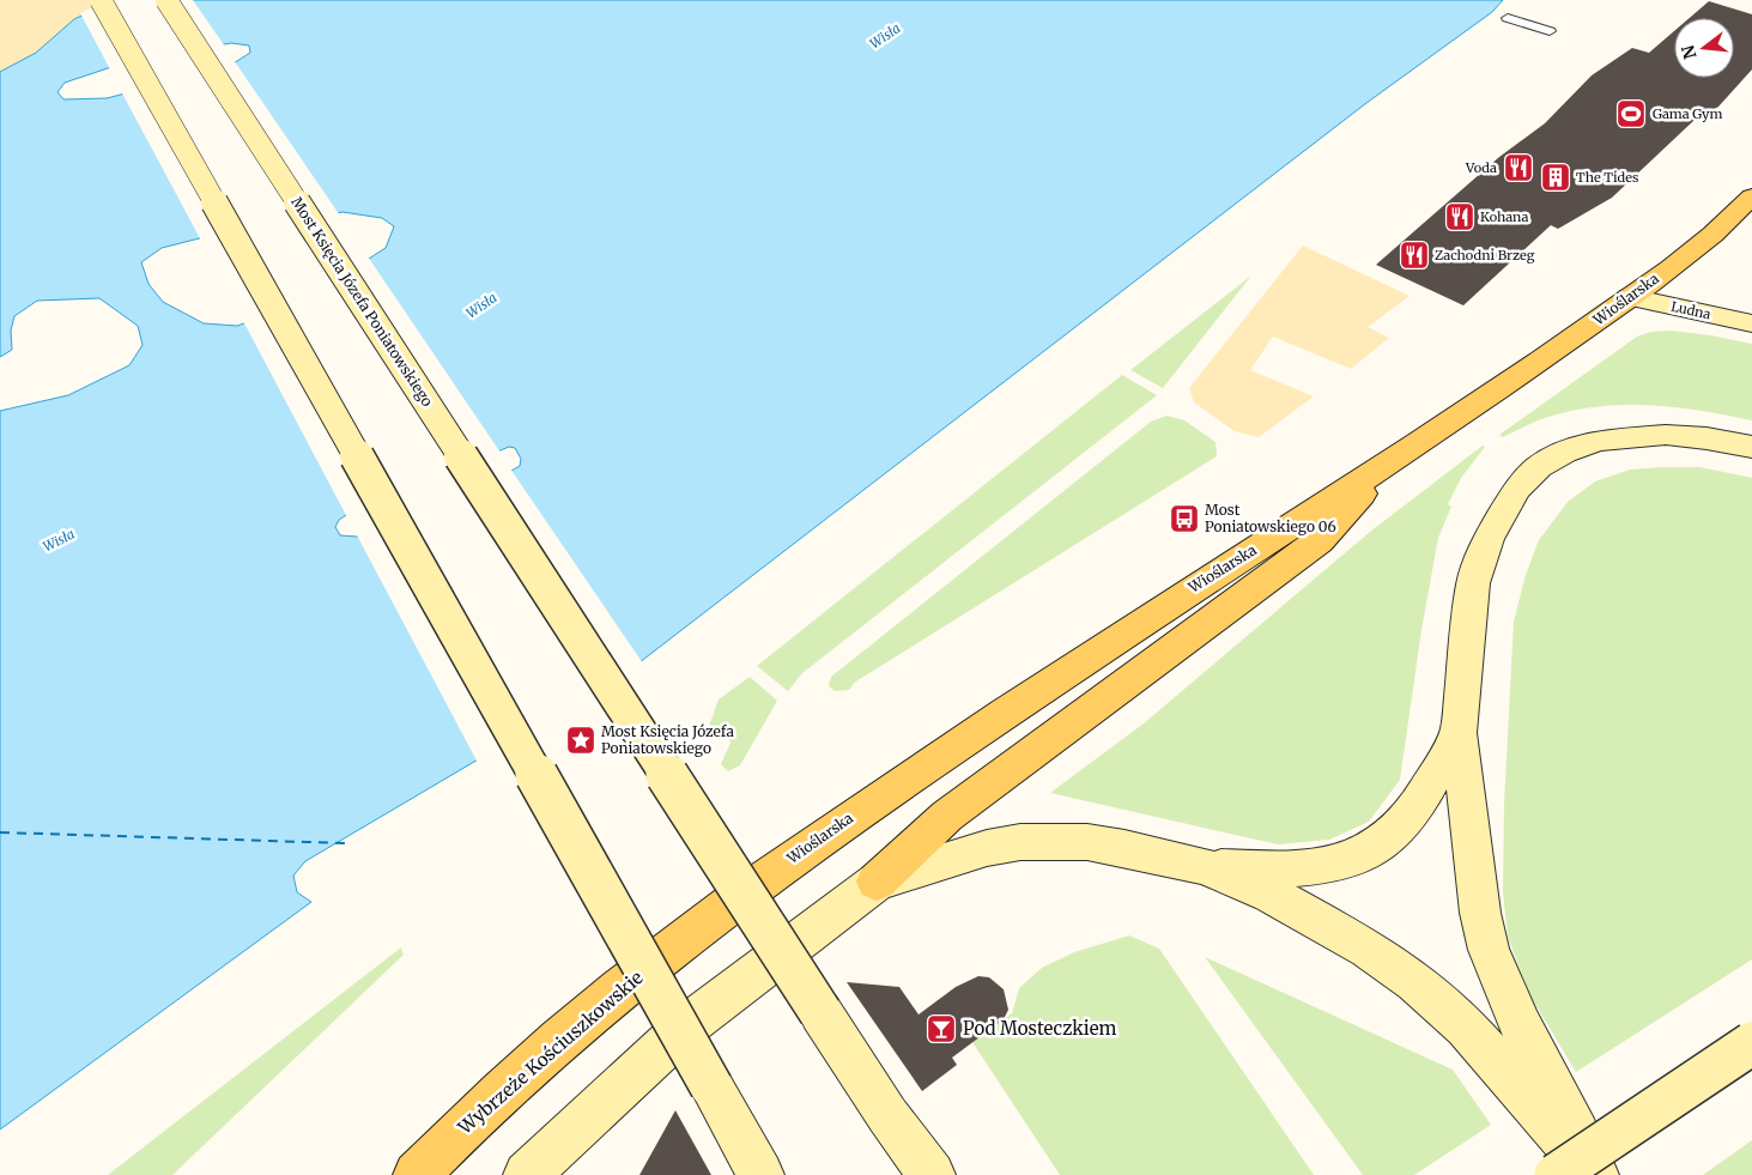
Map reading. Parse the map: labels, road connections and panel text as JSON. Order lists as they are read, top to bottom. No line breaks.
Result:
{"streets":{"main road":["Wioślarska","Most Księcia Józefa Poniatowskiego","Ludna","Wybrzeże Kościuszkowskie"]},"crossings":[["Wioślarska","Ludna"],["Wioślarska","Wybrzeże Kościuszkowskie"]],"water":["Wisła"],"places":{"sports":["Gama Gym"],"restaurant":["Voda","Kohana","Zachodni Brzeg"],"building":["The Tides"],"bus stop":["Most Poniatowskiego 06"],"place":["Most Księcia Józefa Poniatowskiego"],"bar":["Pod Mosteczkiem"]},"north":"left"}
